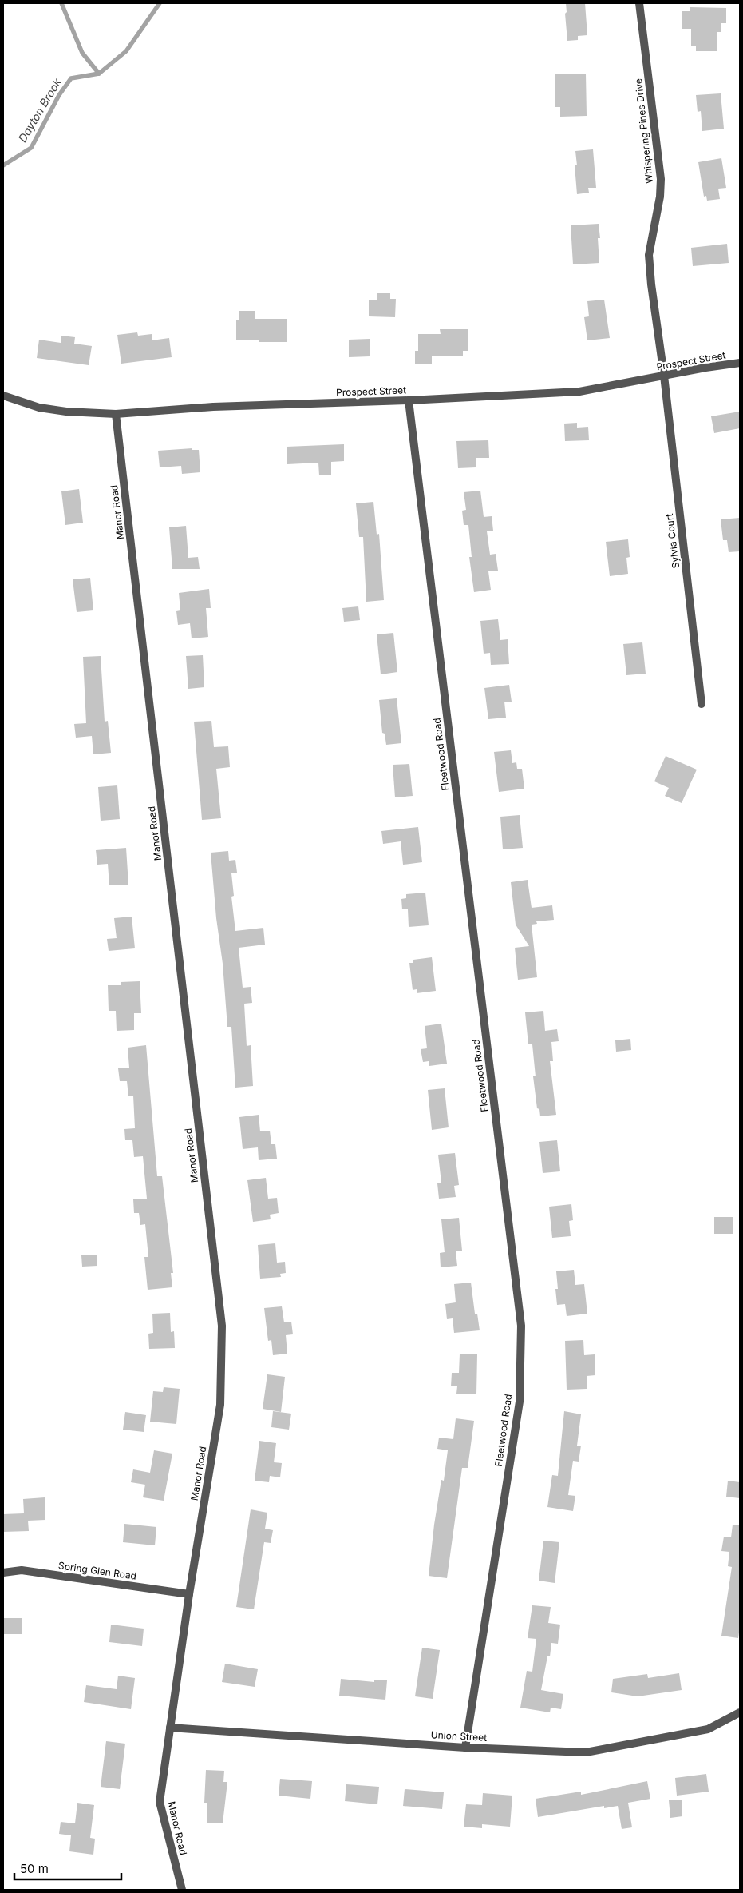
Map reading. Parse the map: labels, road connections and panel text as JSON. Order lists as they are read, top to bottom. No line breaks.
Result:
{"streets":{"street":["Whispering Pines Drive","Prospect Street","Manor Road","Sylvia Court","Fleetwood Road","Spring Glen Road","Union Street"]},"crossings":[["Whispering Pines Drive","Prospect Street"],["Whispering Pines Drive","Sylvia Court"],["Prospect Street","Manor Road"],["Prospect Street","Sylvia Court"],["Prospect Street","Fleetwood Road"],["Manor Road","Spring Glen Road"],["Manor Road","Union Street"],["Fleetwood Road","Union Street"]],"water":["Dayton Brook"],"scale_bar":"50 m"}
